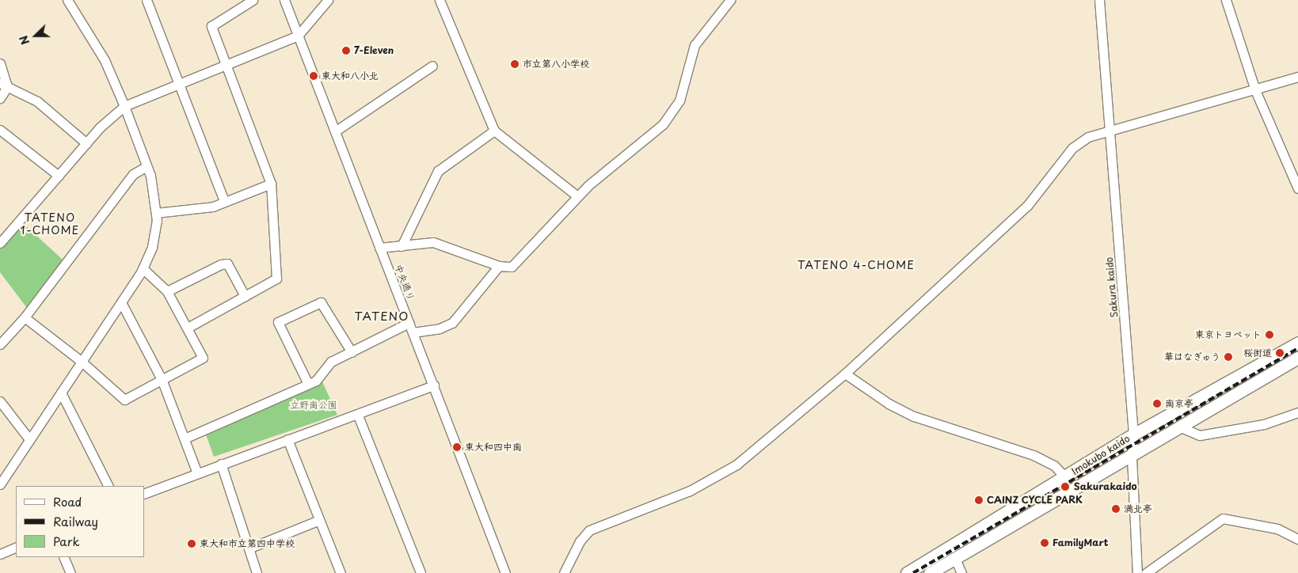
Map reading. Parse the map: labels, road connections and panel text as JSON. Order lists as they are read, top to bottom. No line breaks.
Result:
{"streets":{"main road":["Imokubo kaido"],"street":["中央通り","Sakura kaido"]},"crossings":[["Sakura kaido","Imokubo kaido"]],"districts":["TATENO 1-CHOME","TATENO 4-CHOME","TATENO"],"parks":["立野南公園"],"places":["7-Eleven","市立第八小学校","東大和八小北","東京トヨペット","桜街道","華はなぎゅう","南京亭","東大和四中南","Sakurakaido","CAINZ CYCLE PARK","満北亭","FamilyMart","東大和市立第四中学校"],"legend":["Road","Railway","Park"],"north":"left"}
